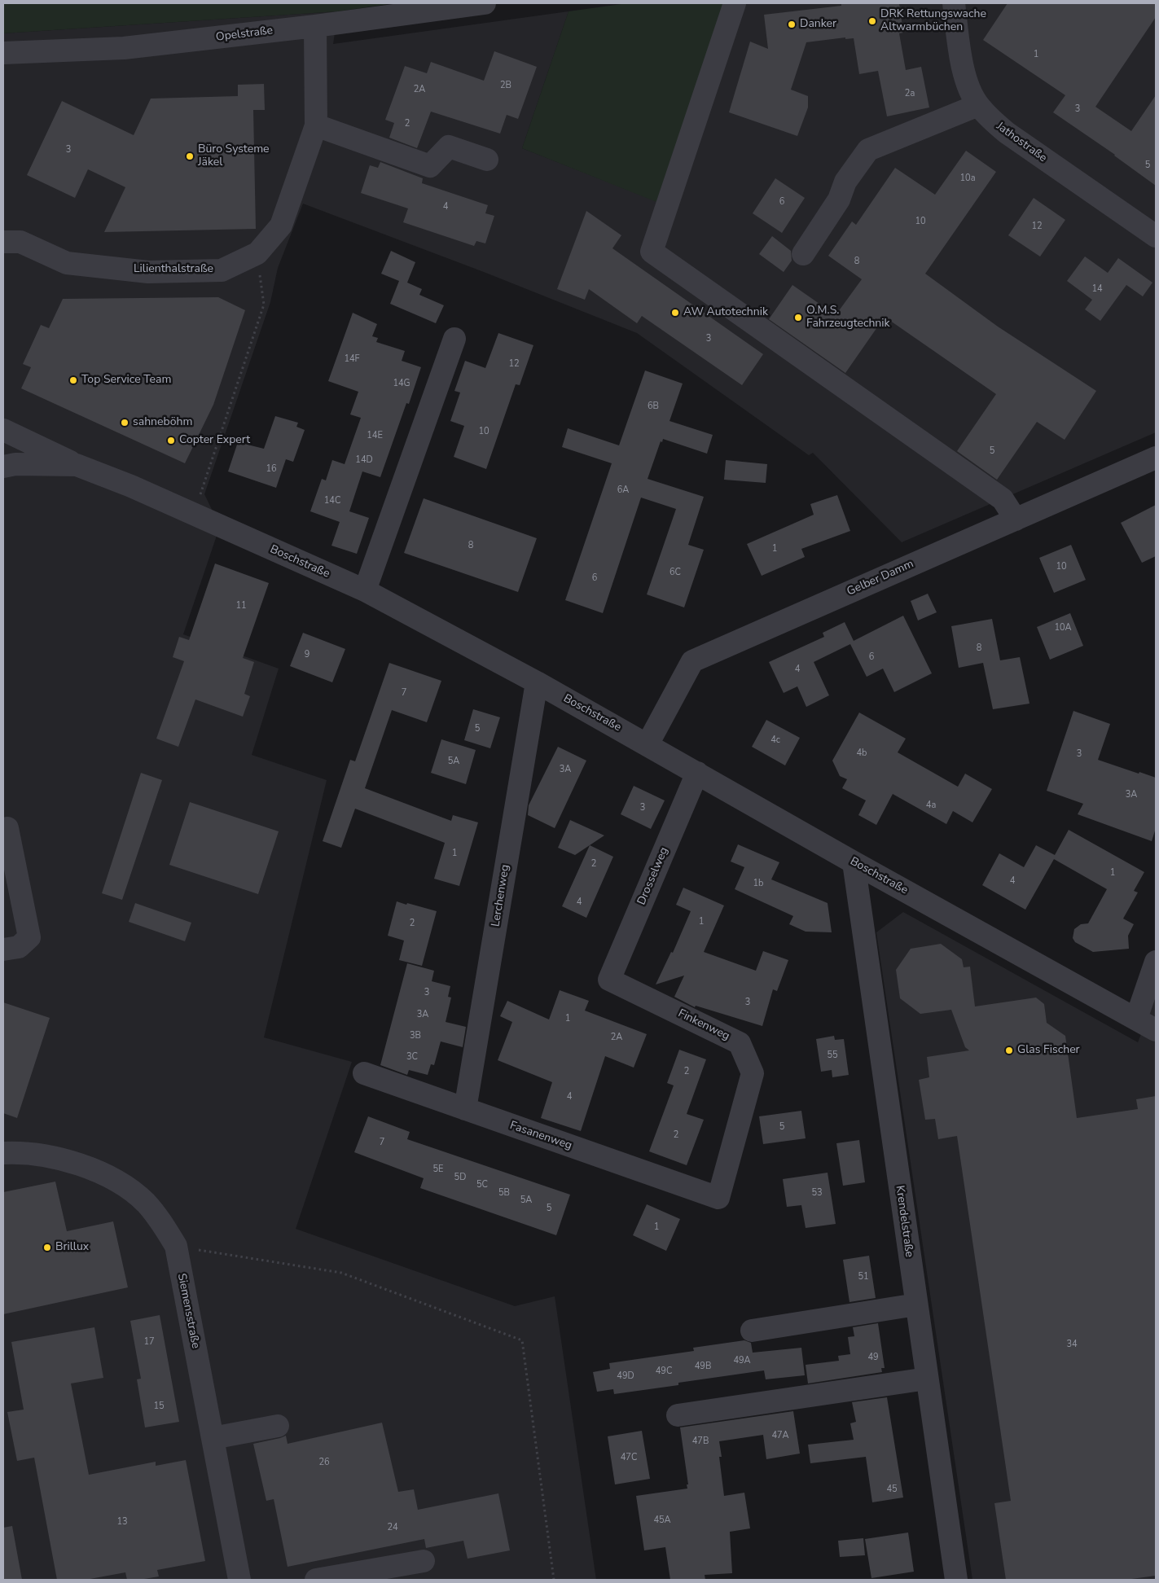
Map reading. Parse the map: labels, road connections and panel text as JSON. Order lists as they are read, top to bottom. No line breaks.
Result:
{"streets":{"street":["Opelstraße","Jathostraße","Lilienthalstraße","Boschstraße","Gelber Damm","Drosselweg","Lerchenweg","Finkenweg","Fasanenweg","Krendelstraße","Siemensstraße"]},"crossings":[["Opelstraße","Lilienthalstraße"],["Boschstraße","Gelber Damm"],["Boschstraße","Drosselweg"],["Boschstraße","Lerchenweg"],["Boschstraße","Krendelstraße"],["Drosselweg","Finkenweg"],["Lerchenweg","Fasanenweg"],["Finkenweg","Fasanenweg"]],"places":["DRK Rettungswache Altwarmbüchen","Danker","Büro Systeme Jäkel","AW Autotechnik","O.M.S. Fahrzeugtechnik","Top Service Team","sahneböhm","Copter Expert","Glas Fischer","Brillux"],"house_numbers":["1","2B","2A","2a","3","2","3","5","10a","6","4","10","12","8","14","3","14F","12","14G","6B","10","14E","5","14D","16","6A","14C","8","1","10","6C","6","11","10A","8","9","6","4","7","5","4c","4b","3","5A","3A","3A","4a","3","1","2","1","4","1b","4","1","2","3","3","3A","1","3B","2A","55","3C","2","4","5","2","7","5E","5D","5C","5B","53","5A","5","1","51","17","34","49","49A","49B","49C","49D","15","47A","47B","47C","26","45","45A","13","24"]}
